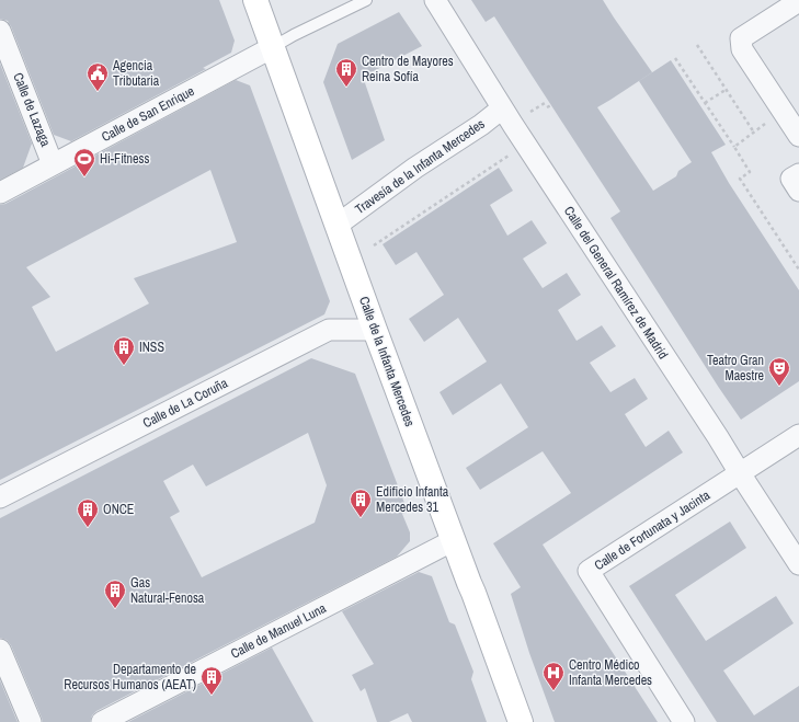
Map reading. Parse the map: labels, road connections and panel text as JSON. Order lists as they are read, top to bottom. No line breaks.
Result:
{"streets":{"street":["Calle de Lazaga","Calle de San Enrique","Travesía de la Infanta Mercedes","Calle del General Ramírez de Madrid","Calle de la Infanta Mercedes","Calle de La Coruña","Calle de Fortunata y Jacinta","Calle de Manuel Luna"]},"crossings":[["Calle de Lazaga","Calle de San Enrique"],["Calle de San Enrique","Calle de la Infanta Mercedes"],["Travesía de la Infanta Mercedes","Calle del General Ramírez de Madrid"],["Travesía de la Infanta Mercedes","Calle de la Infanta Mercedes"],["Calle del General Ramírez de Madrid","Calle de Fortunata y Jacinta"],["Calle de la Infanta Mercedes","Calle de La Coruña"],["Calle de la Infanta Mercedes","Calle de Manuel Luna"]],"places":{"building":["Centro de Mayores Reina Sofía","INSS","Edificio Infanta Mercedes 31","ONCE","Gas Natural-Fenosa","Departamento de Recursos Humanos (AEAT)"],"public building":["Agencia Tributaria"],"sports":["Hi-Fitness"],"theatre":["Teatro Gran Maestre"],"hospital":["Centro Médico Infanta Mercedes"]}}
